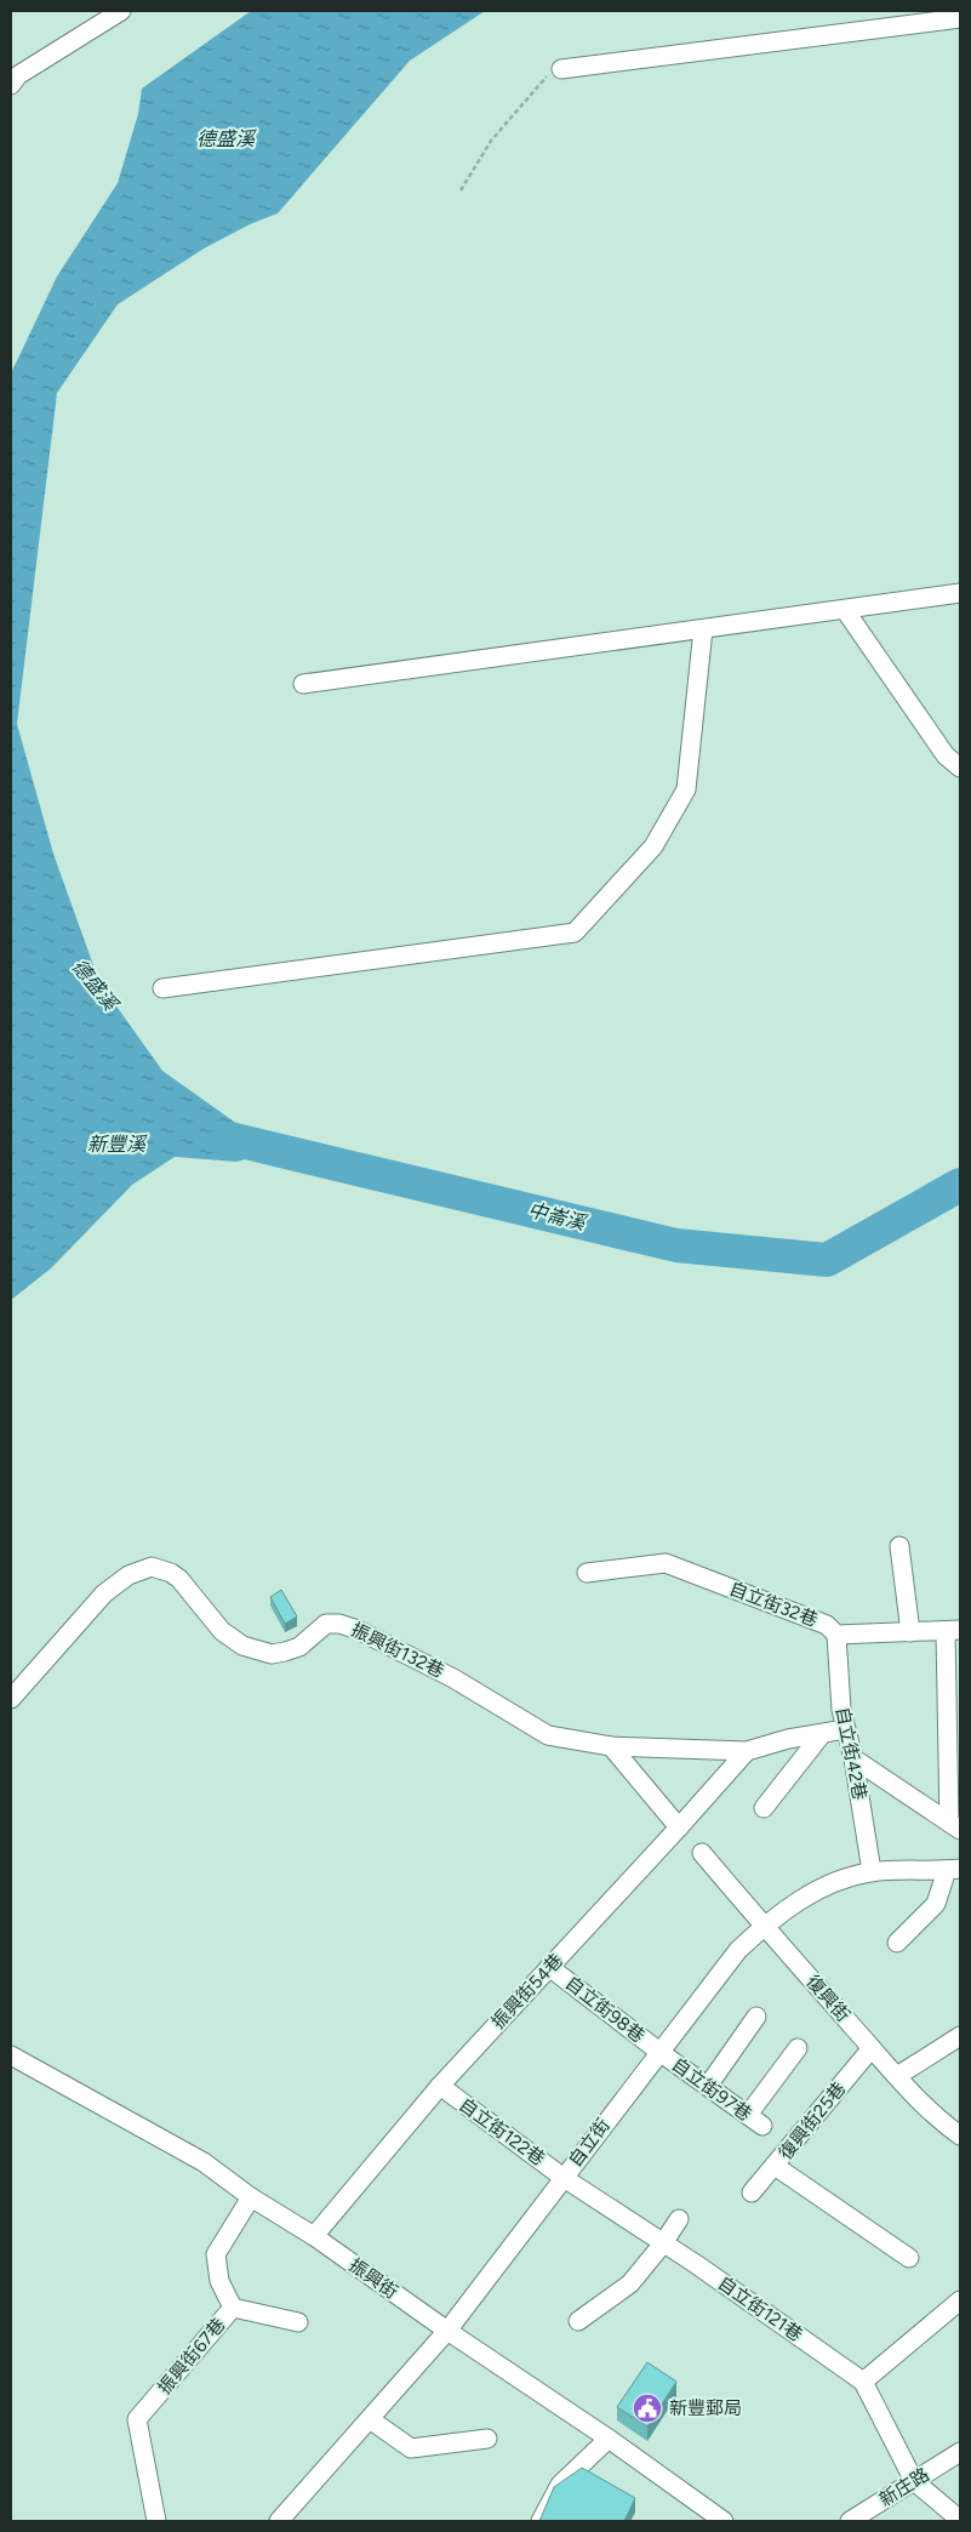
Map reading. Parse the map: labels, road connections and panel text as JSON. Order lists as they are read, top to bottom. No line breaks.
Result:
{"streets":{"street":["自立街32巷","振興街132巷","自立街42巷","振興街54巷","復興街","自立街98巷","自立街97巷","復興街25巷","自立街122巷","自立街","振興街","自立街121巷","振興街67巷","新庄路"]},"crossings":[["自立街32巷","自立街42巷"],["自立街42巷","自立街"],["振興街54巷","自立街98巷"],["振興街54巷","自立街122巷"],["振興街54巷","振興街"],["復興街","復興街25巷"],["復興街","自立街"],["自立街98巷","自立街97巷"],["自立街98巷","自立街"],["自立街97巷","自立街"],["自立街122巷","自立街"],["自立街122巷","自立街121巷"],["自立街","振興街"],["自立街","自立街121巷"],["振興街","振興街67巷"],["自立街121巷","新庄路"]],"water":["德盛溪","新豐溪","中崙溪"],"places":{"public building":["新豐郵局"]}}
